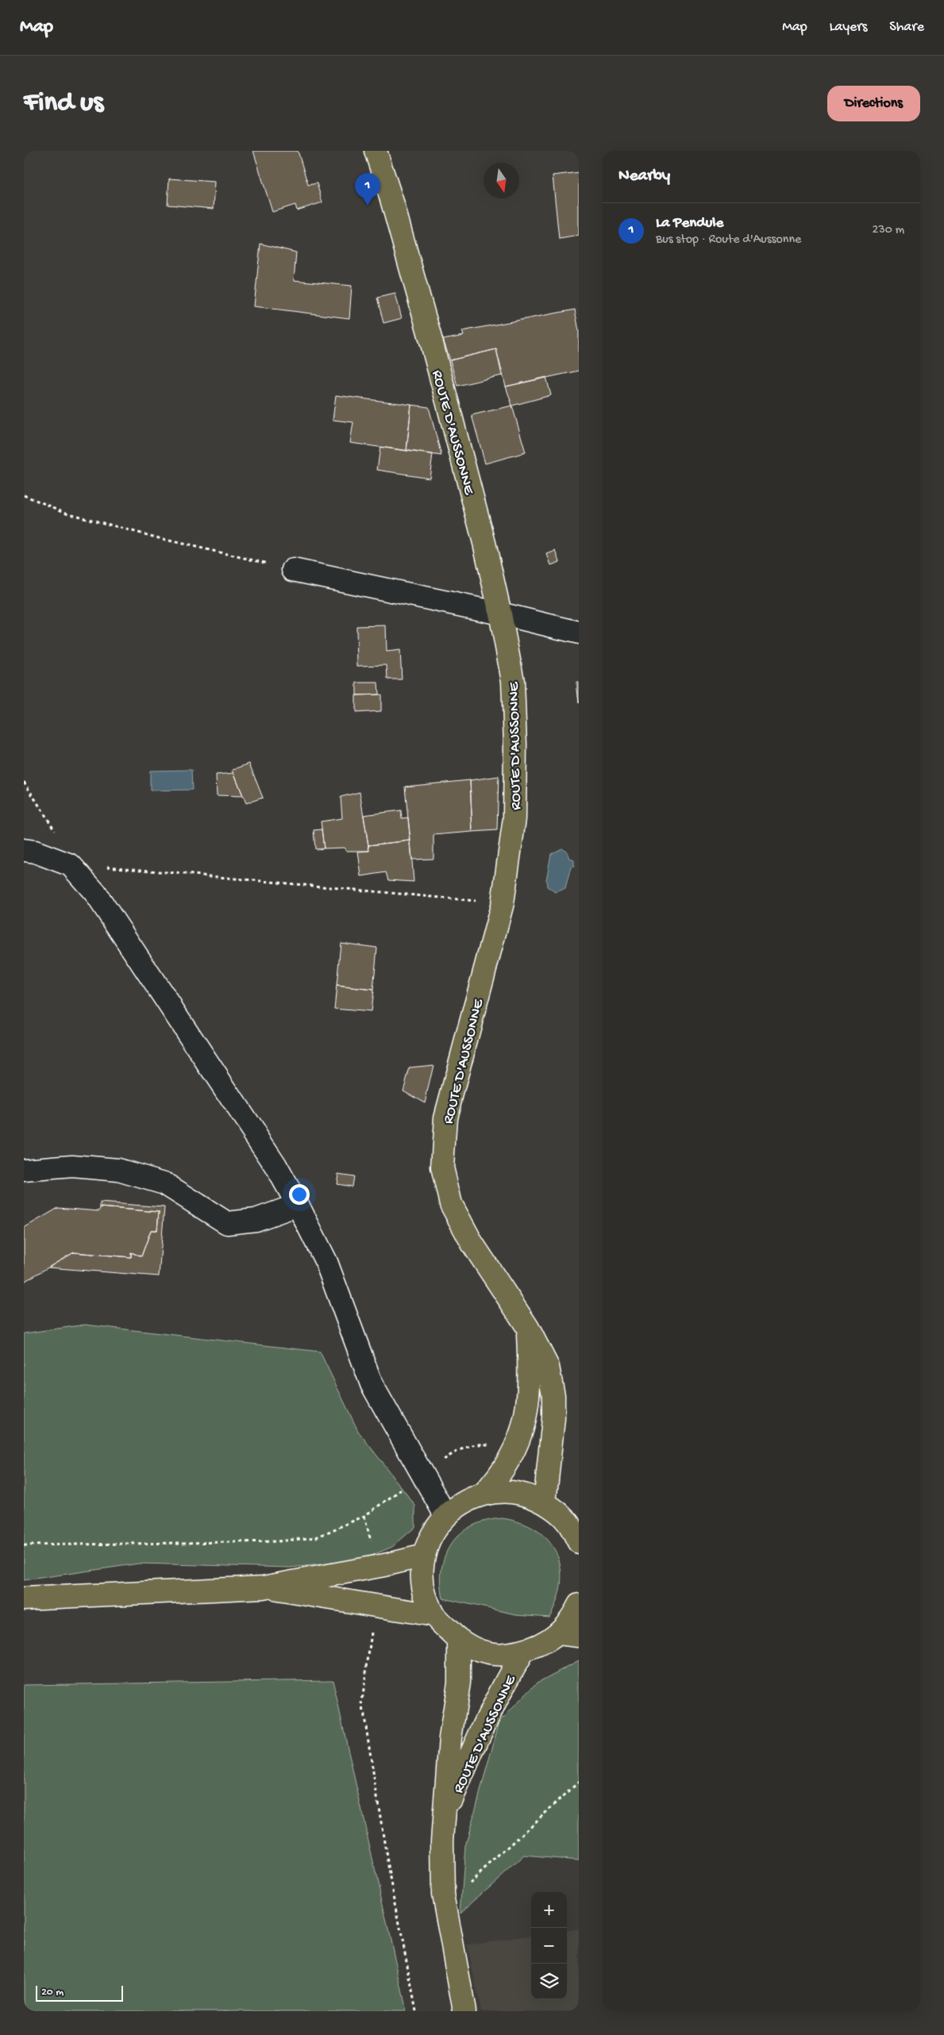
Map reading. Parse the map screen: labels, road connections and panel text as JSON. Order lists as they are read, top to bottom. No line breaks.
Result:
{"streets":{"main road":["ROUTE D'AUSSONNE"]},"scale_bar":"20 m","north":"bottom","page":{"header":"Map","nav":["Map","Layers","Share"],"buttons":"Directions","title":"Find us","heading":"Nearby","pins":"1","list":[{"mark":"1","name":"La Pendule","note":"Bus stop · Route d'Aussonne","value":"230 m"}],"map_buttons":["+","−"],"scale":"20 m"}}
